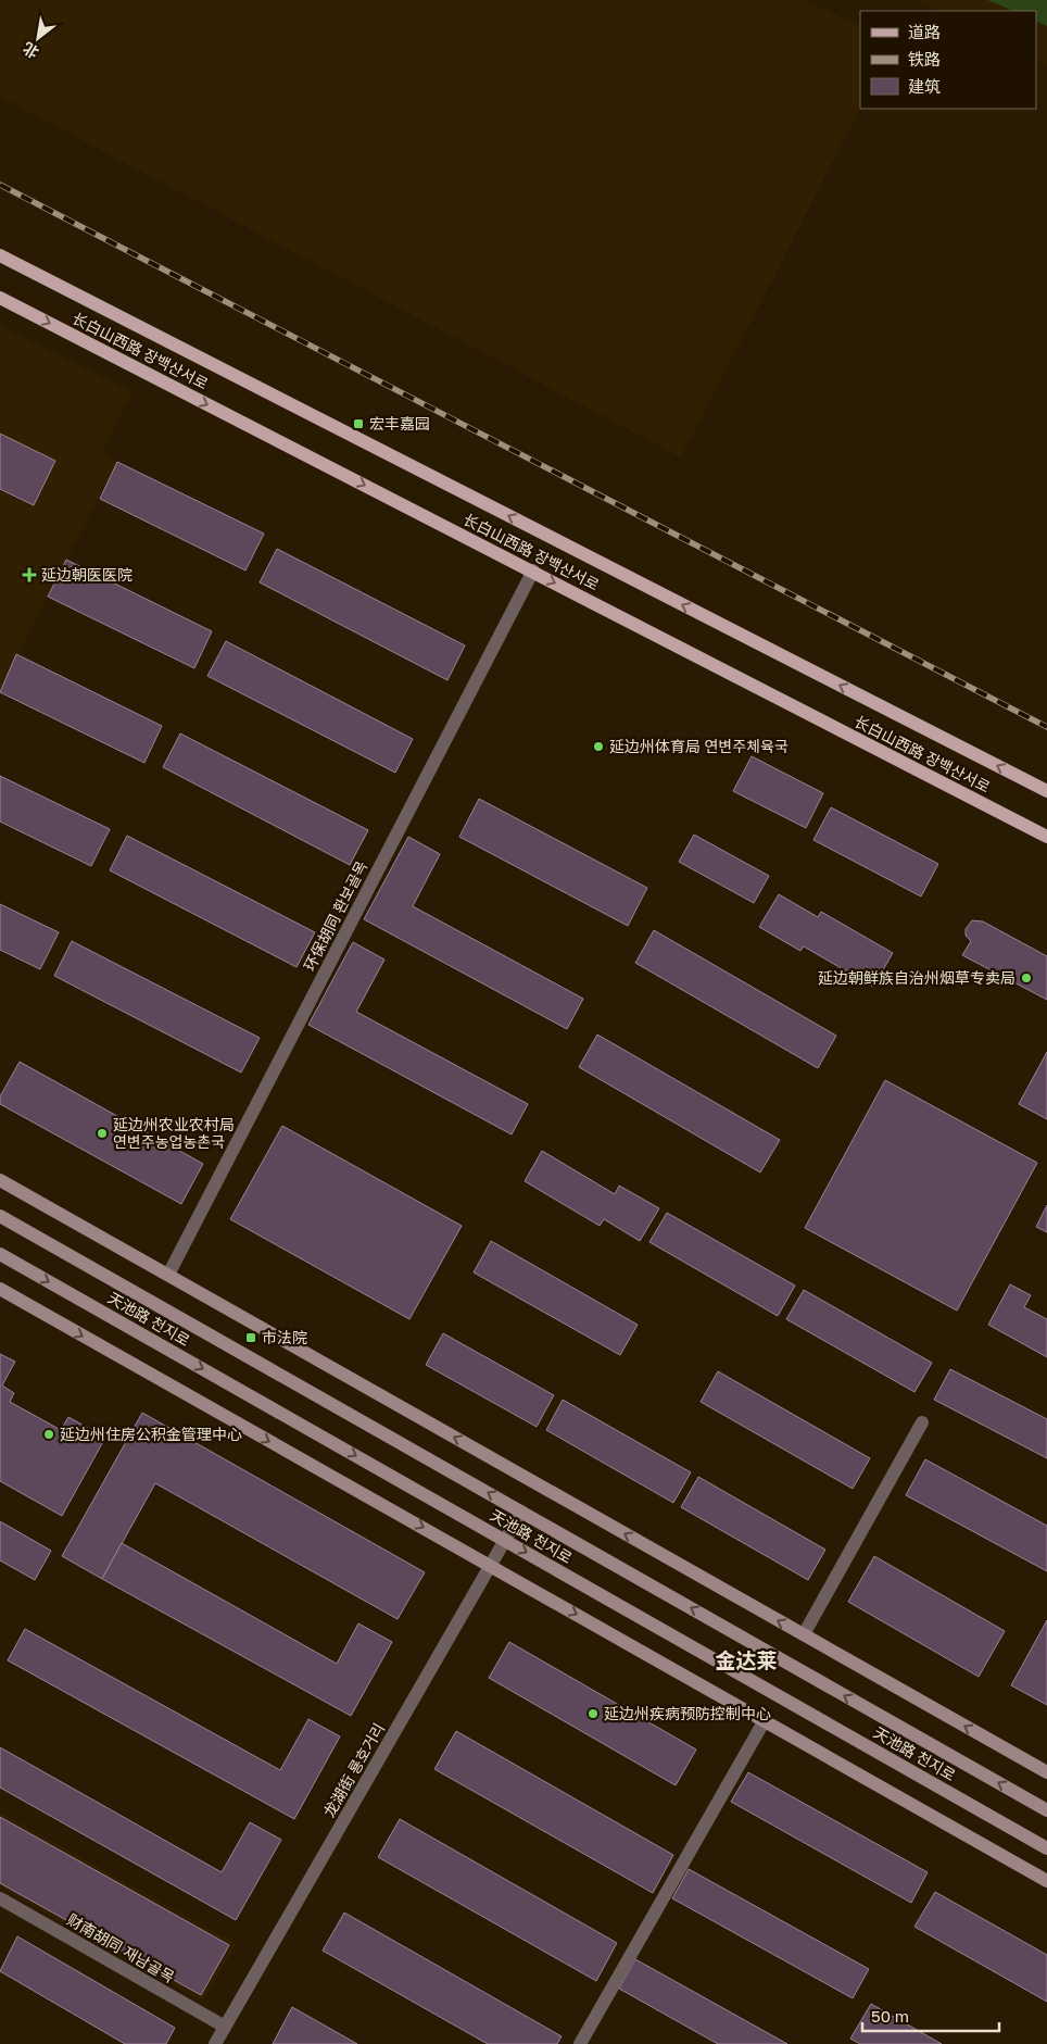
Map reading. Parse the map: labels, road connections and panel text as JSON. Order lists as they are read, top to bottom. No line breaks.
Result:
{"streets":{"main road":["长白山西路 장백산서로"],"street":["环保胡同 환보골목","天池路 천지로","龙湖街 룡호거리","财南胡同 재남골목"]},"crossings":[["长白山西路 장백산서로","环保胡同 환보골목"],["天池路 천지로","龙湖街 룡호거리"],["龙湖街 룡호거리","财南胡同 재남골목"]],"districts":["金达莱"],"places":{"transit":["宏丰嘉园","市法院"],"health":["延边朝医医院"],"other":["延边州体育局 연변주체육국","延边朝鲜族自治州烟草专卖局","延边州农业农村局 연변주농업농촌국","延边州住房公积金管理中心","延边州疾病预防控制中心"]},"legend":["道路","铁路","建筑"],"scale_bar":"50 m","north":"bottom left"}
